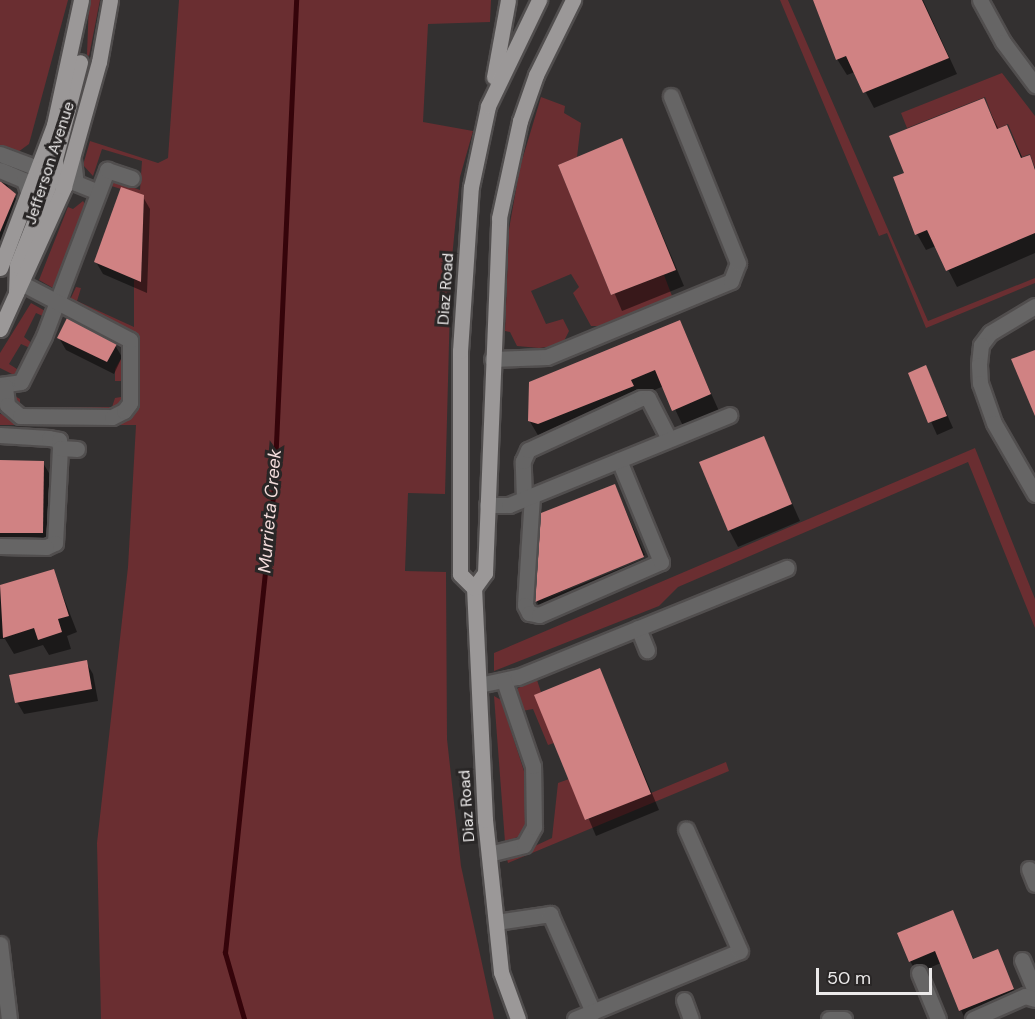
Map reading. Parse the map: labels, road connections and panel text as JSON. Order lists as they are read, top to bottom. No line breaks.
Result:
{"streets":{"main road":["Jefferson Avenue","Diaz Road"]},"water":["Murrieta Creek"],"scale_bar":"50 m"}
